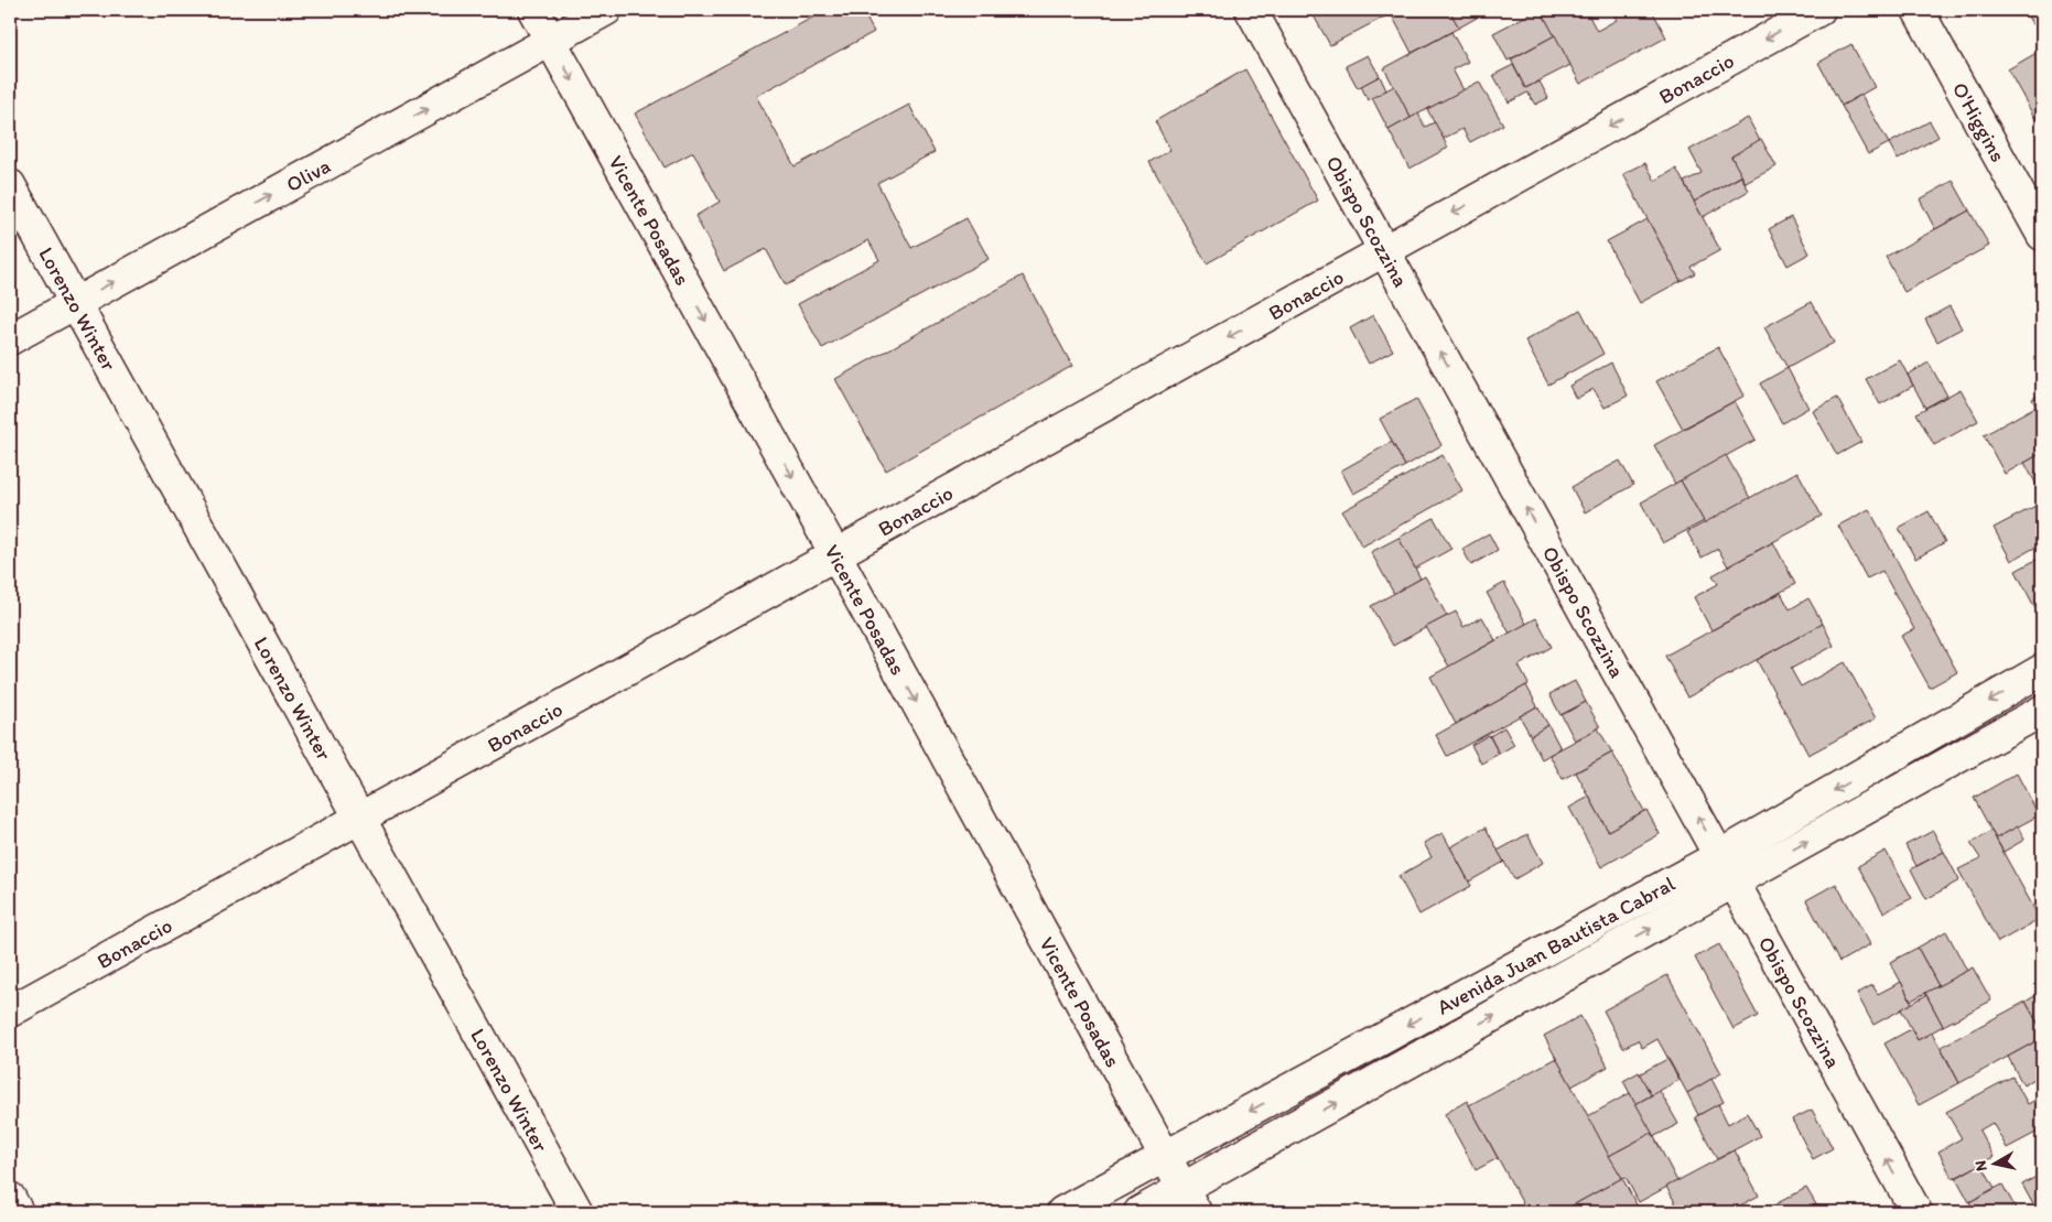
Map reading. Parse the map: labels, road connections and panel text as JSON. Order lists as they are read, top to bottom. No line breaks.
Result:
{"streets":{"street":["Bonaccio","O'Higgins","Oliva","Vicente Posadas","Obispo Scozzina","Lorenzo Winter","Avenida Juan Bautista Cabral"]},"crossings":[["Bonaccio","Vicente Posadas"],["Bonaccio","Obispo Scozzina"],["Bonaccio","Lorenzo Winter"],["Oliva","Vicente Posadas"],["Oliva","Lorenzo Winter"],["Vicente Posadas","Avenida Juan Bautista Cabral"],["Obispo Scozzina","Avenida Juan Bautista Cabral"]],"one_way":["Bonaccio","Oliva","Vicente Posadas","Obispo Scozzina"],"north":"left"}
